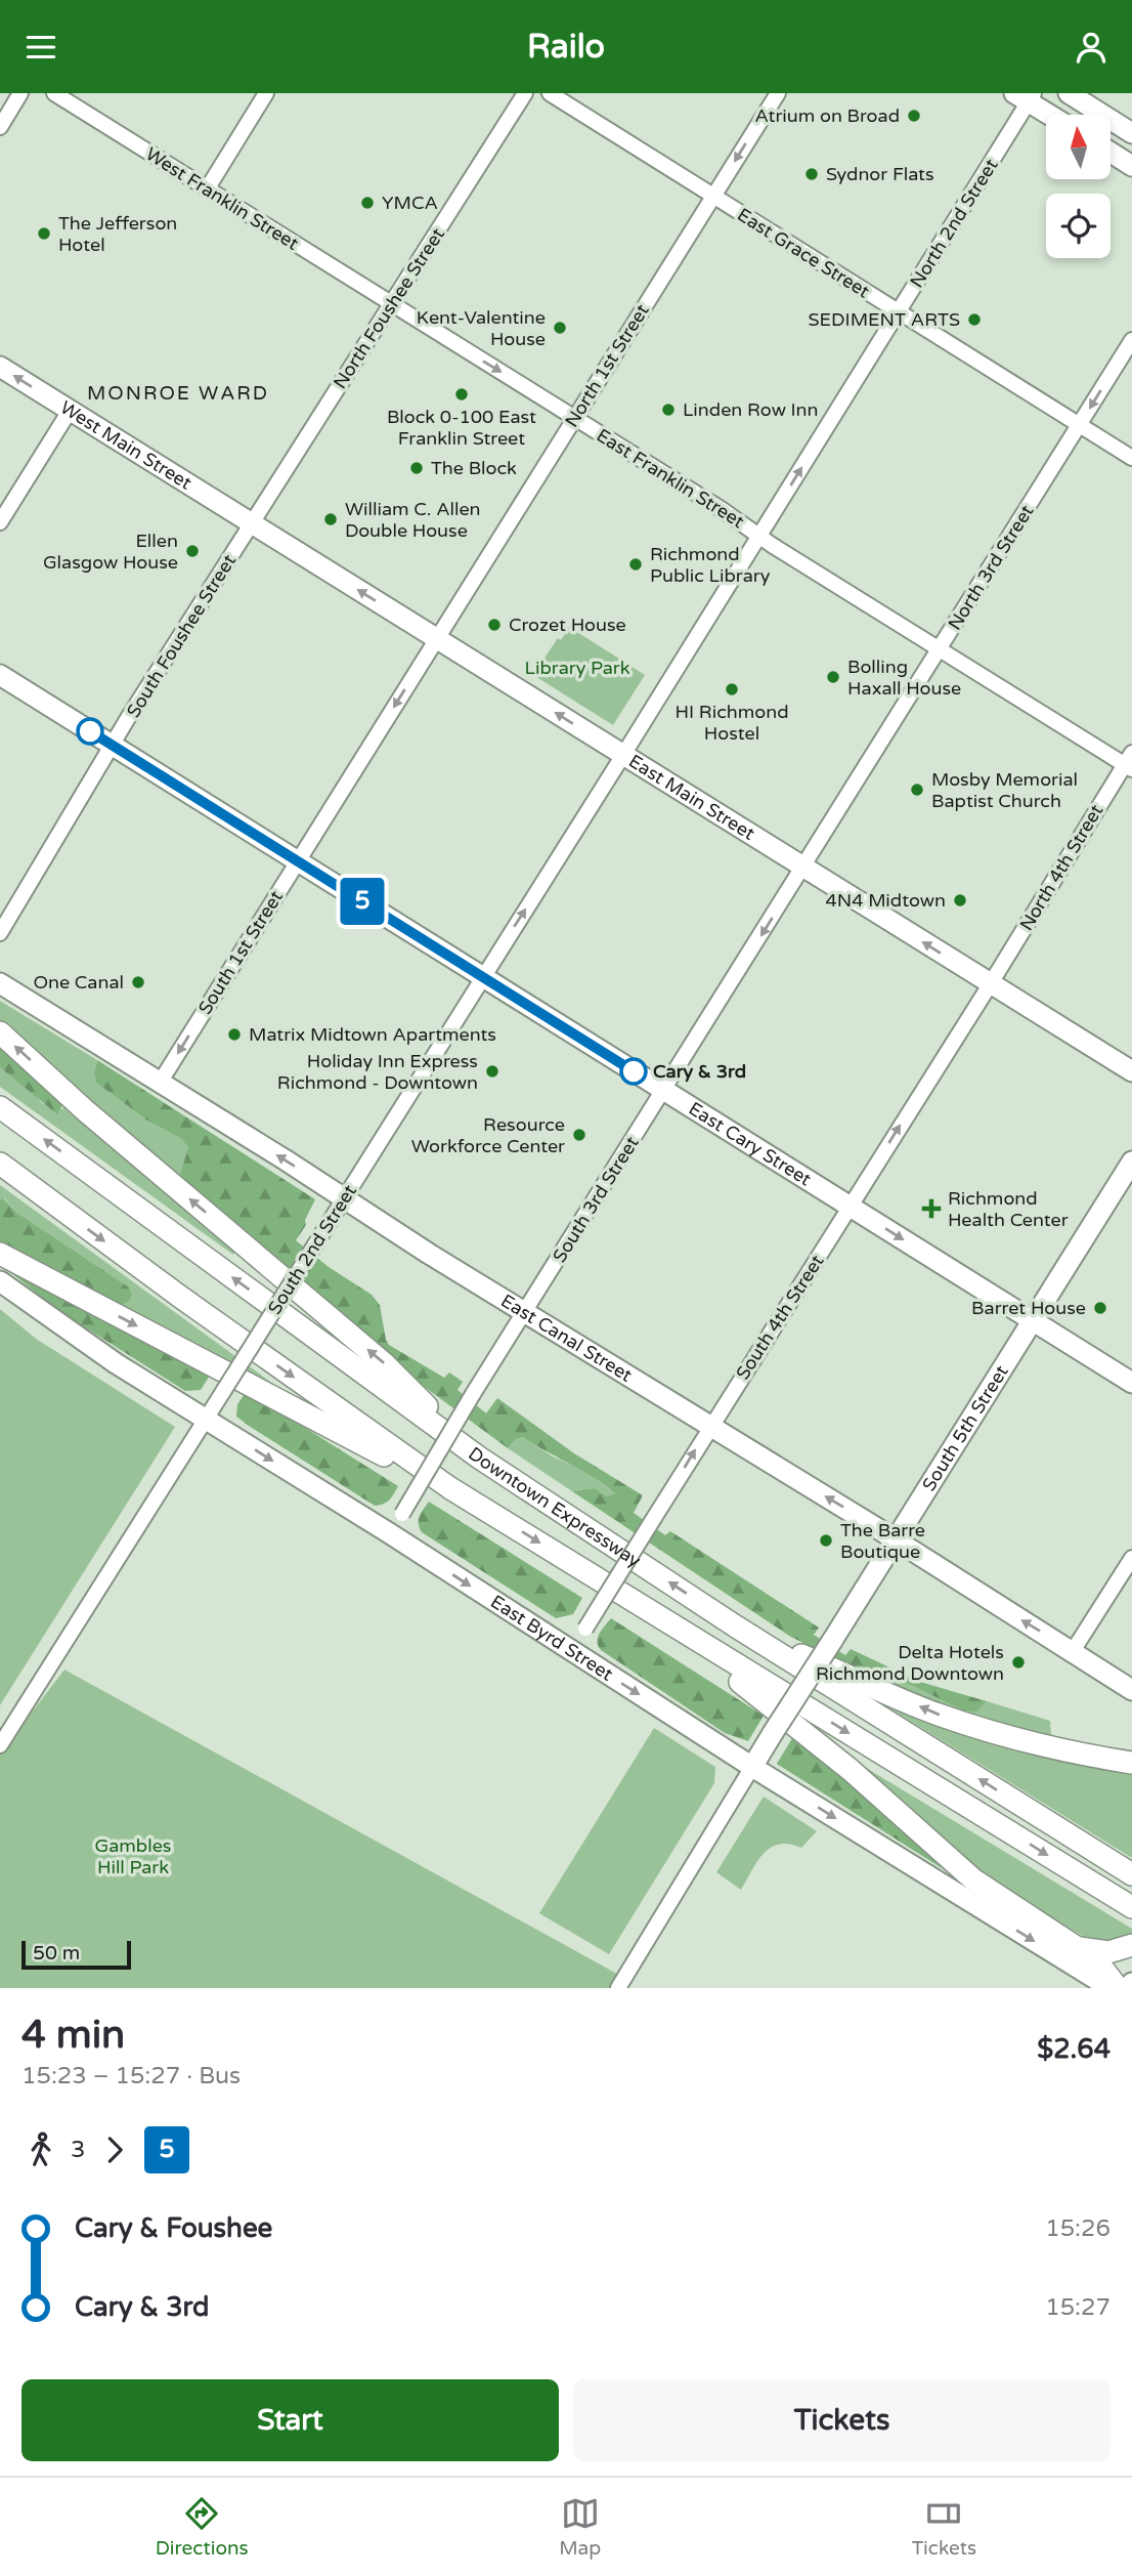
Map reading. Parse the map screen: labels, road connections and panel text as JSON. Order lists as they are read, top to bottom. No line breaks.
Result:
{"streets":{"highway":["Downtown Expressway"],"main road":["West Main Street","East Main Street","East Cary Street","East Canal Street","South 5th Street","East Byrd Street"],"street":["West Franklin Street","North 2nd Street","East Grace Street","North Foushee Street","North 1st Street","East Franklin Street","North 3rd Street","South Foushee Street","North 4th Street","South 1st Street","South 3rd Street","South 2nd Street","South 4th Street"]},"crossings":[["West Franklin Street","North Foushee Street"],["West Franklin Street","East Franklin Street"],["North 2nd Street","East Grace Street"],["North 2nd Street","East Franklin Street"],["North 2nd Street","East Main Street"],["North 2nd Street","South 2nd Street"],["East Grace Street","North 1st Street"],["East Grace Street","North 3rd Street"],["North Foushee Street","West Main Street"],["North Foushee Street","East Franklin Street"],["North Foushee Street","South Foushee Street"],["North Foushee Street","East Main Street"],["North 1st Street","East Franklin Street"],["North 1st Street","East Main Street"],["North 1st Street","South 1st Street"],["West Main Street","South Foushee Street"],["West Main Street","East Main Street"],["East Franklin Street","North 3rd Street"],["East Franklin Street","North 4th Street"],["North 3rd Street","East Main Street"],["North 3rd Street","South 3rd Street"],["South Foushee Street","East Main Street"],["South Foushee Street","East Cary Street"],["East Main Street","North 4th Street"],["East Main Street","South 1st Street"],["East Main Street","South 3rd Street"],["East Main Street","South 2nd Street"],["East Main Street","South 4th Street"],["North 4th Street","South 4th Street"],["South 1st Street","East Cary Street"],["South 1st Street","East Canal Street"],["East Cary Street","South 3rd Street"],["East Cary Street","South 2nd Street"],["East Cary Street","South 4th Street"],["East Cary Street","South 5th Street"],["South 3rd Street","East Canal Street"],["South 3rd Street","East Byrd Street"],["South 2nd Street","East Canal Street"],["South 2nd Street","East Byrd Street"],["South 4th Street","East Canal Street"],["South 4th Street","East Byrd Street"],["East Canal Street","South 5th Street"],["South 5th Street","East Byrd Street"]],"one_way":["East Main Street","South 1st Street","South 4th Street","East Canal Street","East Byrd Street"],"districts":["MONROE WARD"],"parks":["Library Park","Gambles Hill Park"],"places":{"other":["Atrium on Broad","Sydnor Flats","YMCA","The Jefferson Hotel","SEDIMENT ARTS","Kent-Valentine House","Block 0-100 East Franklin Street","Linden Row Inn","The Block","William C. Allen Double House","Ellen Glasgow House","Richmond Public Library","Crozet House","Bolling Haxall House","HI Richmond Hostel","Mosby Memorial Baptist Church","4N4 Midtown","One Canal","Matrix Midtown Apartments","Holiday Inn Express Richmond - Downtown","Cary & 3rd","Resource Workforce Center","Barret House","The Barre Boutique","Delta Hotels Richmond Downtown"],"health":["Richmond Health Center"]},"lines":["bus line 5"],"scale_bar":"50 m","north":"top","page":{"header":"Railo","on_map":"5","scale":"50 m","heading":["4 min","15:23 – 15:27 · Bus","$2.64"],"legs":["3","5"],"list":[{"name":"Cary & Foushee","value":"15:26"},{"name":"Cary & 3rd","value":"15:27"}],"buttons":["Start","Tickets"],"tabs":["Directions","Map","Tickets"]}}
